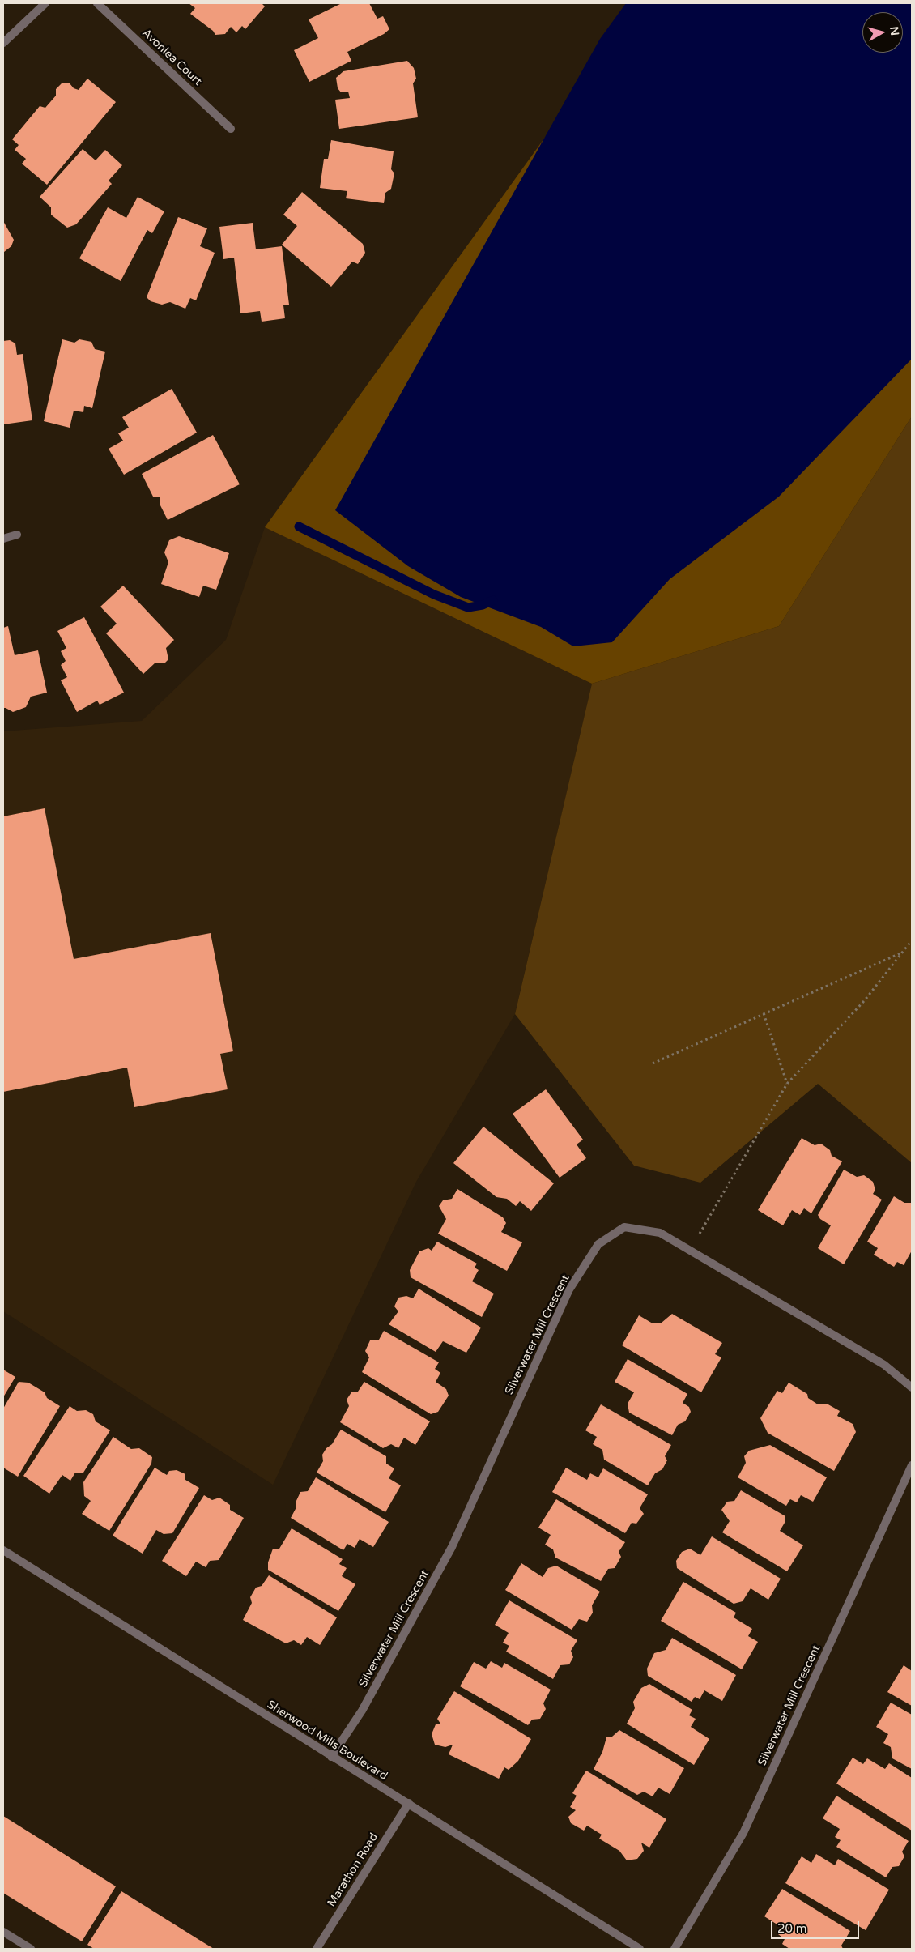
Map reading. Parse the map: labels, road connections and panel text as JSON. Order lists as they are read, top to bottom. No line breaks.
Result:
{"streets":{"street":["Avonlea Court","Silverwater Mill Crescent","Sherwood Mills Boulevard","Marathon Road"]},"crossings":[["Silverwater Mill Crescent","Sherwood Mills Boulevard"],["Sherwood Mills Boulevard","Marathon Road"]],"scale_bar":"20 m","north":"right"}
